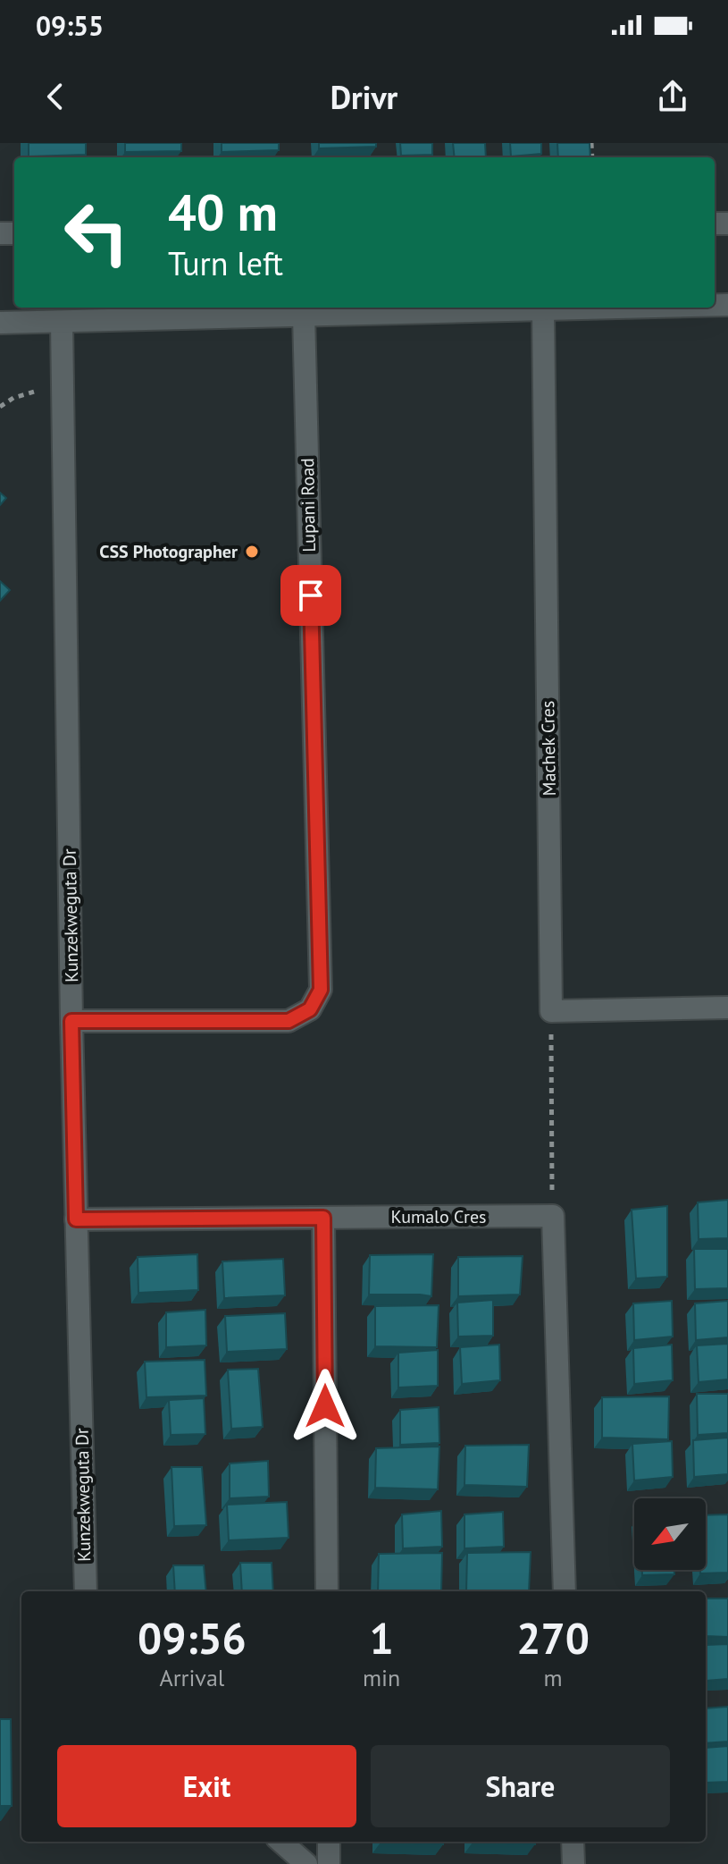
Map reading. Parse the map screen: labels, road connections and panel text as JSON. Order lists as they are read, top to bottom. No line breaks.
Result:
{"streets":{"street":["Lupani Road","Machek Cres","Kunzekweguta Dr","Kumalo Cres"]},"crossings":[["Lupani Road","Kunzekweguta Dr"],["Kunzekweguta Dr","Kumalo Cres"]],"places":["CSS Photographer"],"north":"bottom left","page":{"status":"09:55","header":"Drivr","turn":["40 m","Turn left"],"eta":["09:56","Arrival","1","min","270","m"],"buttons":["Exit","Share"]}}
